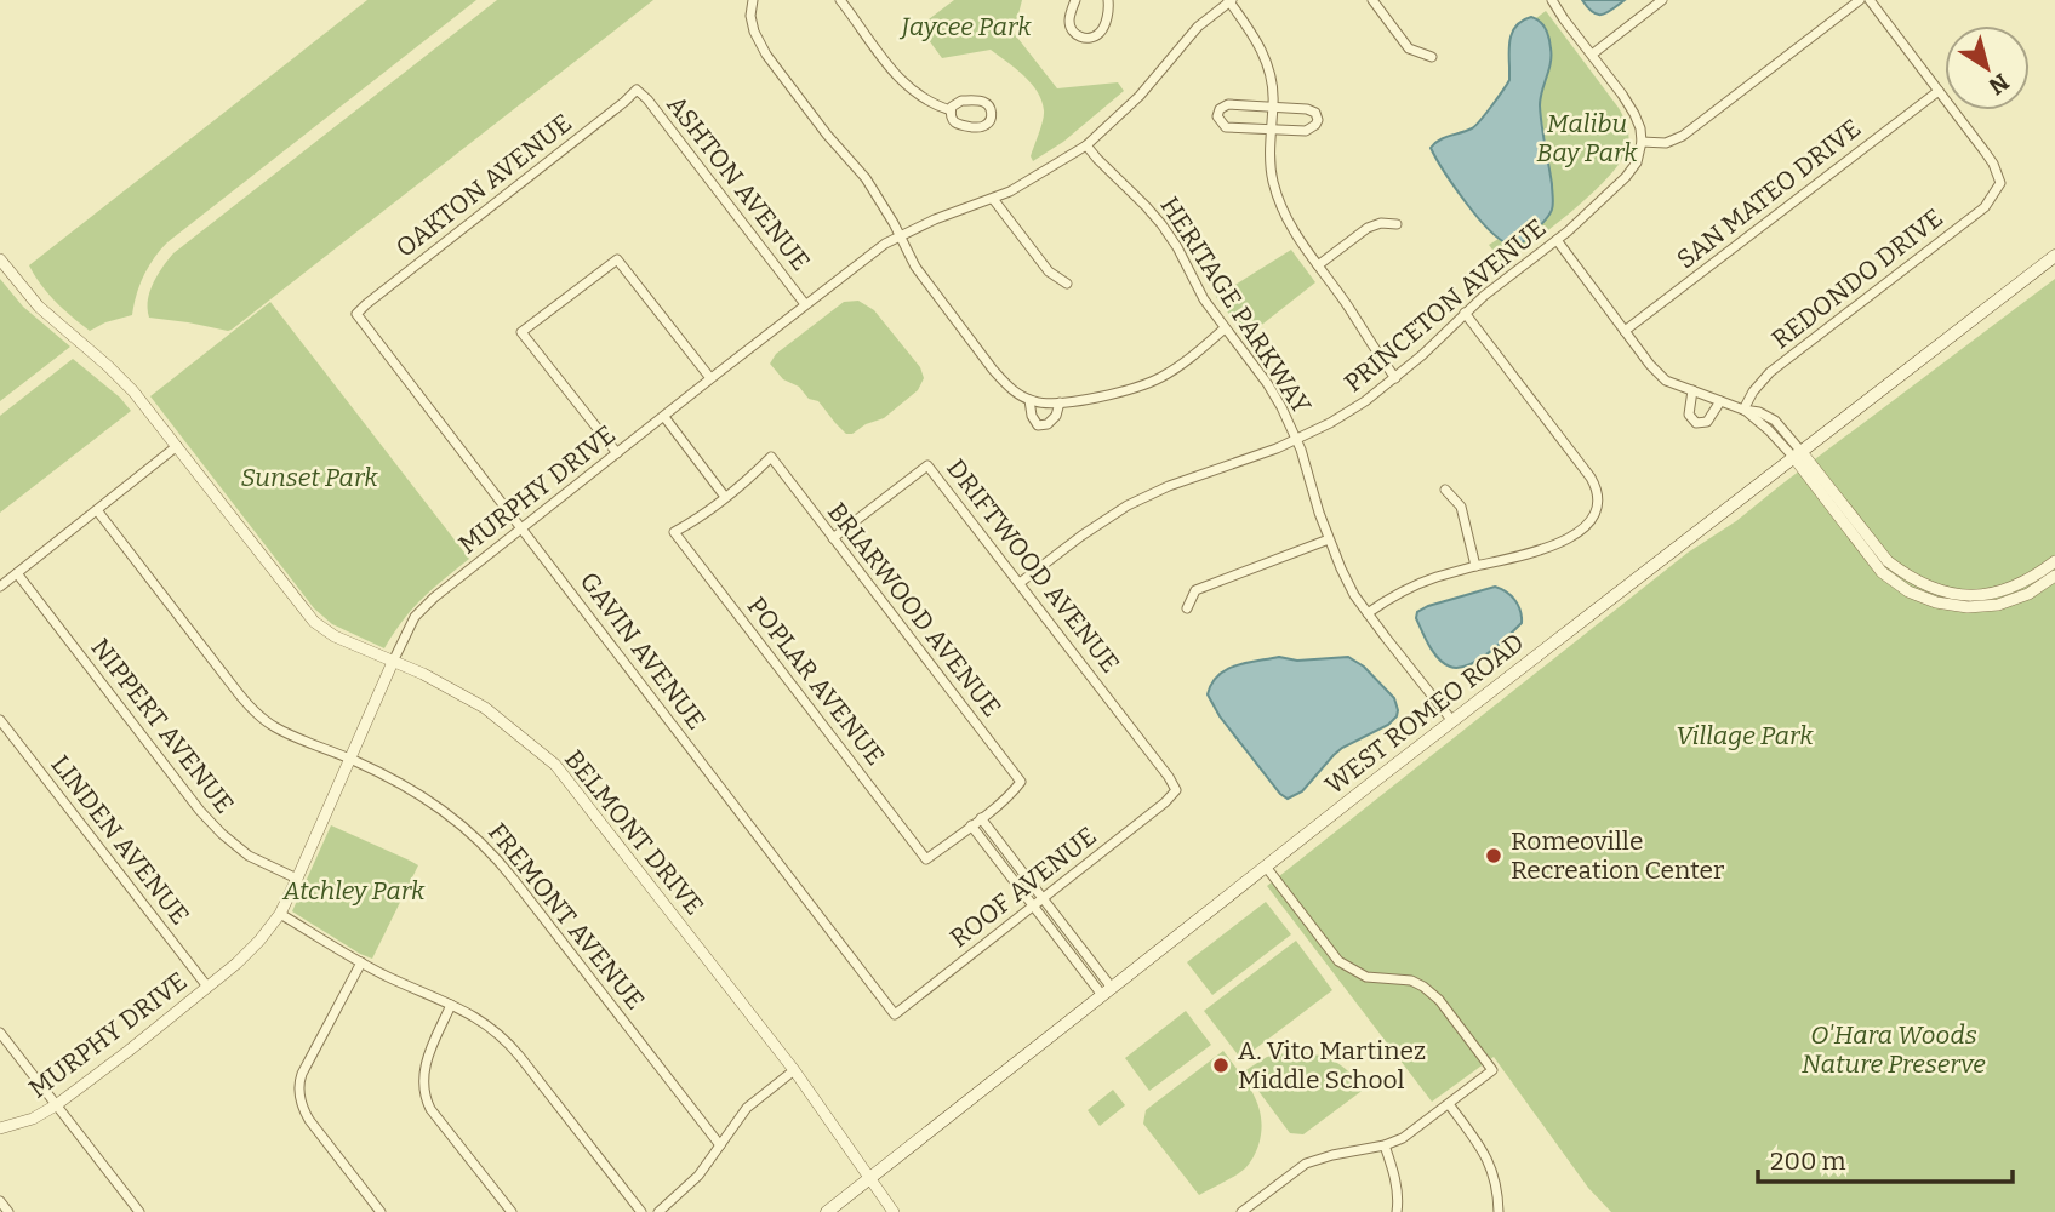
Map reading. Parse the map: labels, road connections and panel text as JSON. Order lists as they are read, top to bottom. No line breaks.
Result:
{"streets":{"main road":["WEST ROMEO ROAD"],"street":["ASHTON AVENUE","OAKTON AVENUE","SAN MATEO DRIVE","REDONDO DRIVE","HERITAGE PARKWAY","PRINCETON AVENUE","MURPHY DRIVE","DRIFTWOOD AVENUE","BRIARWOOD AVENUE","GAVIN AVENUE","POPLAR AVENUE","NIPPERT AVENUE","BELMONT DRIVE","LINDEN AVENUE","ROOF AVENUE","FREMONT AVENUE"]},"crossings":[["ASHTON AVENUE","OAKTON AVENUE"],["ASHTON AVENUE","MURPHY DRIVE"],["OAKTON AVENUE","GAVIN AVENUE"],["SAN MATEO DRIVE","REDONDO DRIVE"],["HERITAGE PARKWAY","PRINCETON AVENUE"],["HERITAGE PARKWAY","MURPHY DRIVE"],["HERITAGE PARKWAY","WEST ROMEO ROAD"],["PRINCETON AVENUE","DRIFTWOOD AVENUE"],["MURPHY DRIVE","GAVIN AVENUE"],["MURPHY DRIVE","NIPPERT AVENUE"],["MURPHY DRIVE","BELMONT DRIVE"],["MURPHY DRIVE","LINDEN AVENUE"],["MURPHY DRIVE","FREMONT AVENUE"],["DRIFTWOOD AVENUE","BRIARWOOD AVENUE"],["DRIFTWOOD AVENUE","ROOF AVENUE"],["BRIARWOOD AVENUE","POPLAR AVENUE"],["GAVIN AVENUE","ROOF AVENUE"],["WEST ROMEO ROAD","BELMONT DRIVE"]],"parks":["Jaycee Park","Malibu Bay Park","Sunset Park","Village Park","Atchley Park","O'Hara Woods Nature Preserve"],"places":["Romeoville Recreation Center","A. Vito Martinez Middle School"],"scale_bar":"200 m","north":"bottom right"}
